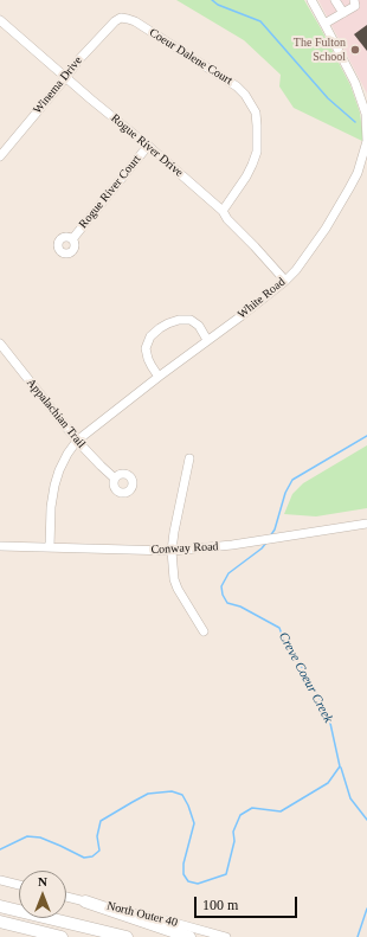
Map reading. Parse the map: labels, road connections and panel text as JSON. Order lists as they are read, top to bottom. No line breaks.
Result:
{"streets":{"street":["Coeur Dalene Court","Winema Drive","Rogue River Drive","Rogue River Court","White Road","Appalachian Trail","Conway Road","North Outer 40"]},"crossings":[["Coeur Dalene Court","Winema Drive"],["Coeur Dalene Court","Rogue River Drive"],["Winema Drive","Rogue River Drive"],["Rogue River Drive","Rogue River Court"],["Rogue River Drive","White Road"],["White Road","Appalachian Trail"],["White Road","Conway Road"]],"water":["Creve Coeur Creek"],"places":["The Fulton School"],"scale_bar":"100 m","north":"top"}
